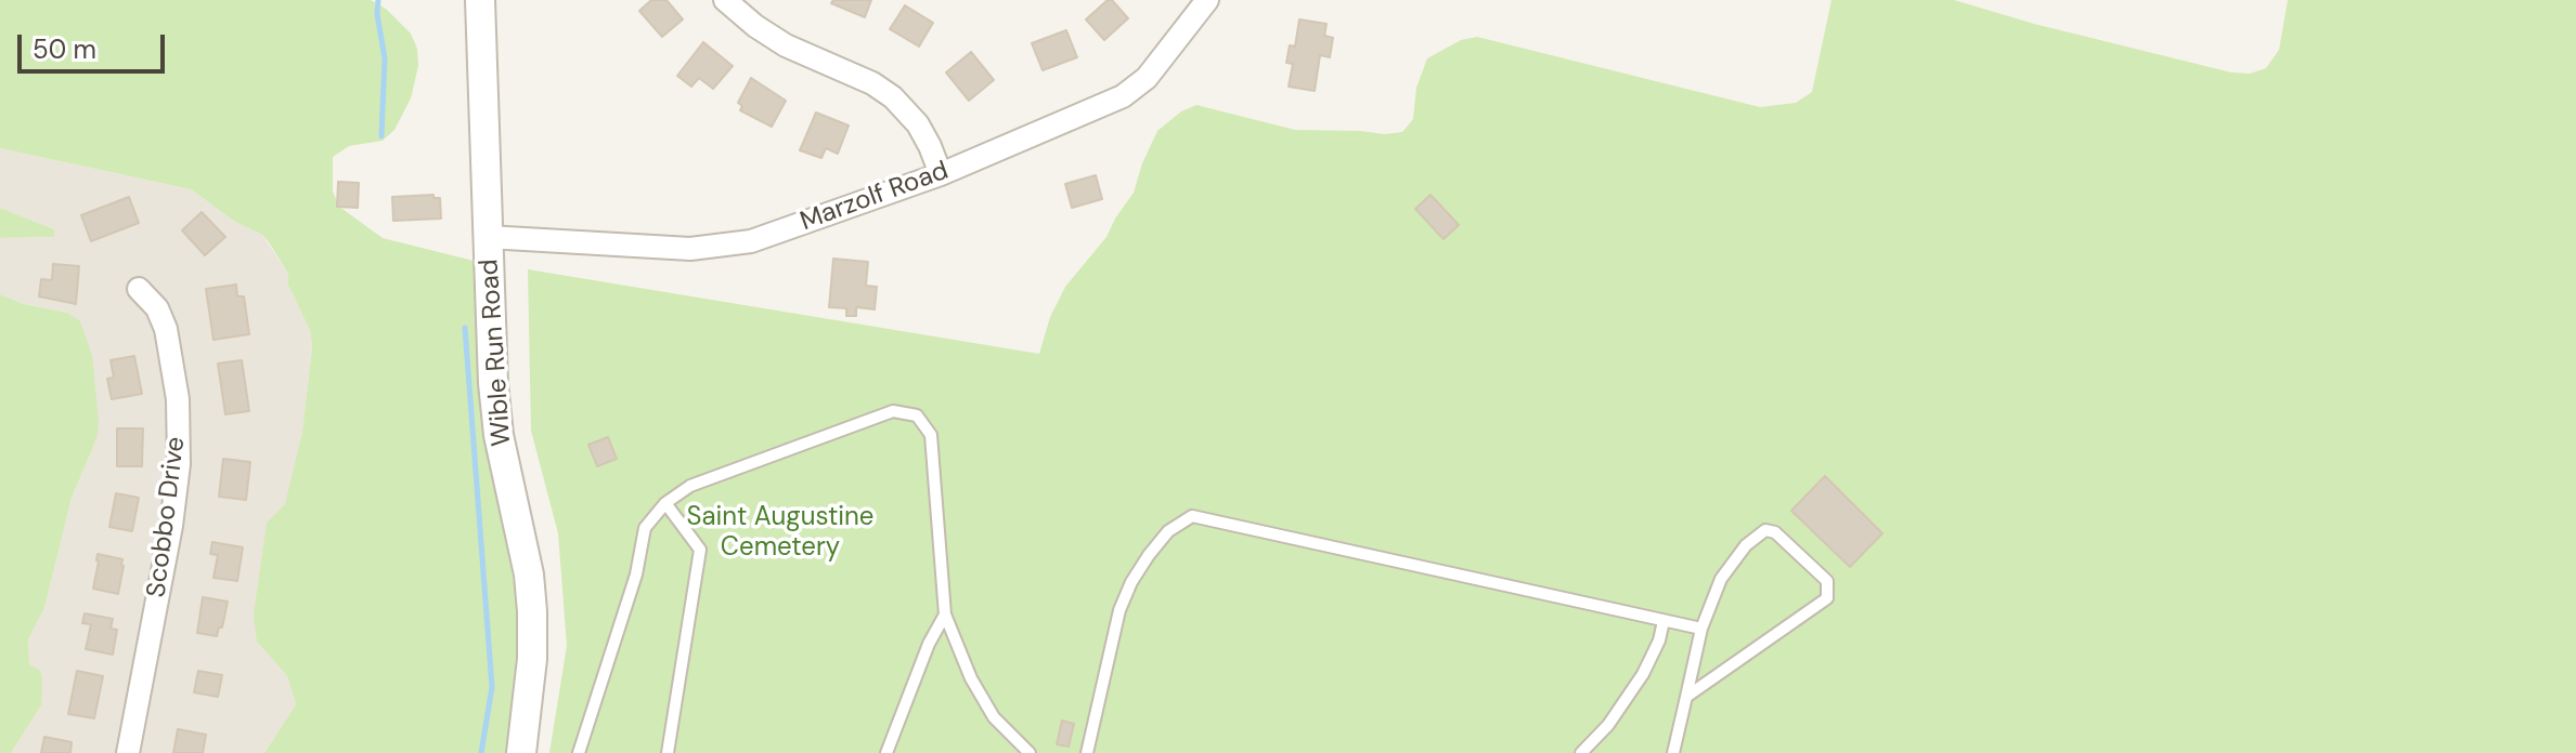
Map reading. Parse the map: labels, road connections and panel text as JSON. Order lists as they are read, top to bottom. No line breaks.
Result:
{"streets":{"street":["Marzolf Road","Wible Run Road","Scobbo Drive"]},"crossings":[["Marzolf Road","Wible Run Road"]],"parks":["Saint Augustine Cemetery"],"scale_bar":"50 m"}
